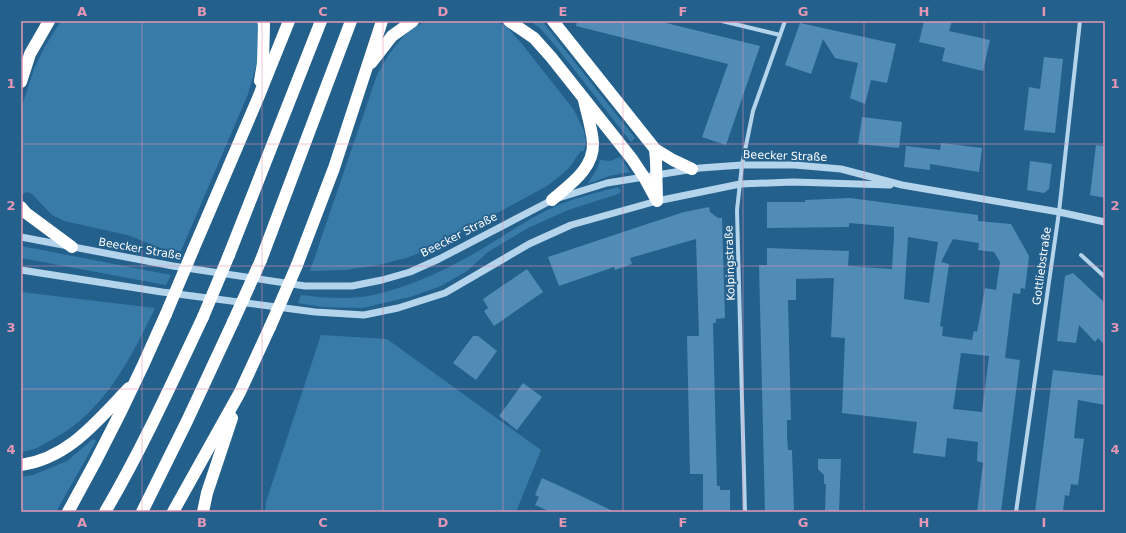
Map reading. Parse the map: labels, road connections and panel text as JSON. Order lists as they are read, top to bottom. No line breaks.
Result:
{"streets":{"street":["Beecker Straße","Kolpingstraße","Gottliebstraße"]},"crossings":[["Beecker Straße","Kolpingstraße"],["Beecker Straße","Gottliebstraße"]],"grid":{"columns":["A","B","C","D","E","F","G","H","I"],"rows":["1","2","3","4"]}}
